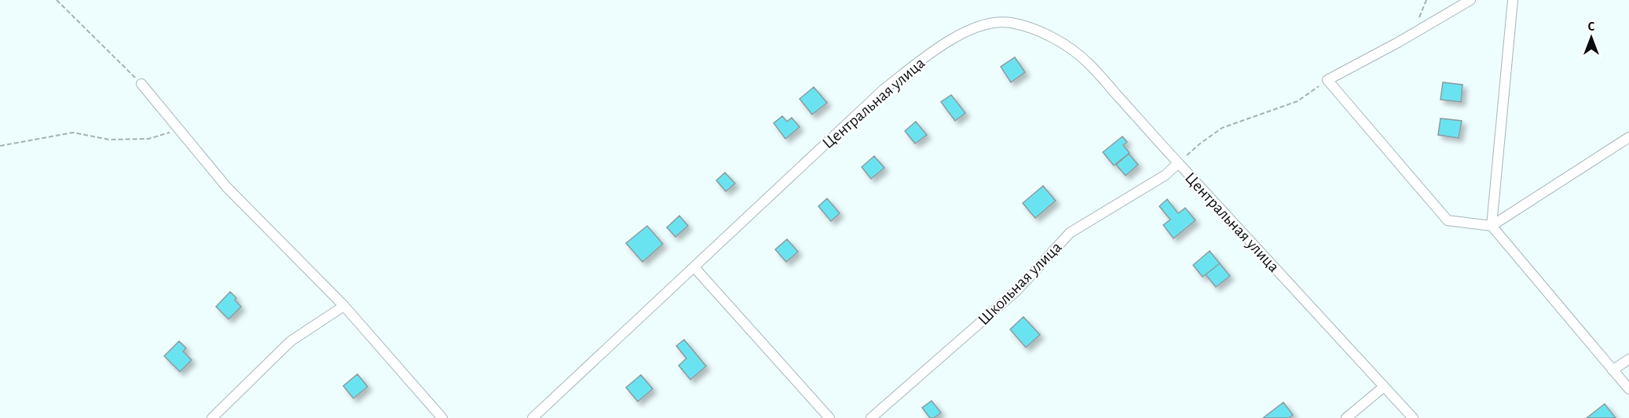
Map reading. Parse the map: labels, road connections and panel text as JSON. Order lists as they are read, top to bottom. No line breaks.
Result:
{"streets":{"street":["Центральная улица","Школьная улица"]},"crossings":[["Центральная улица","Школьная улица"]],"north":"top"}
